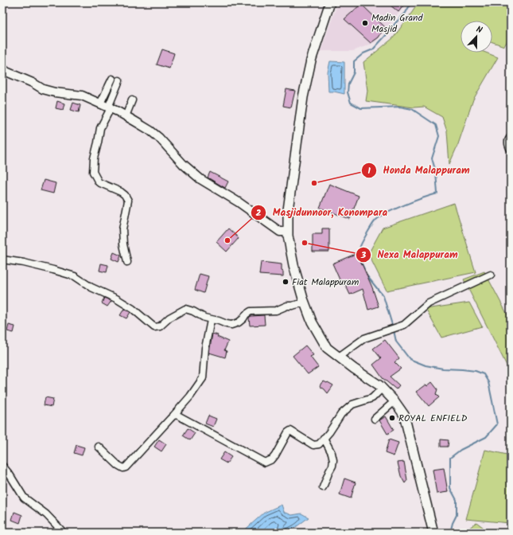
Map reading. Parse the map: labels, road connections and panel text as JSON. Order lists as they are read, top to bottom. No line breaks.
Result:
{"places":["Madin Grand Masjid","Honda Malappuram","Masjidunnoor, Konompara","Nexa Malappuram","Fiat Malappuram","ROYAL ENFIELD"],"north":"top"}
